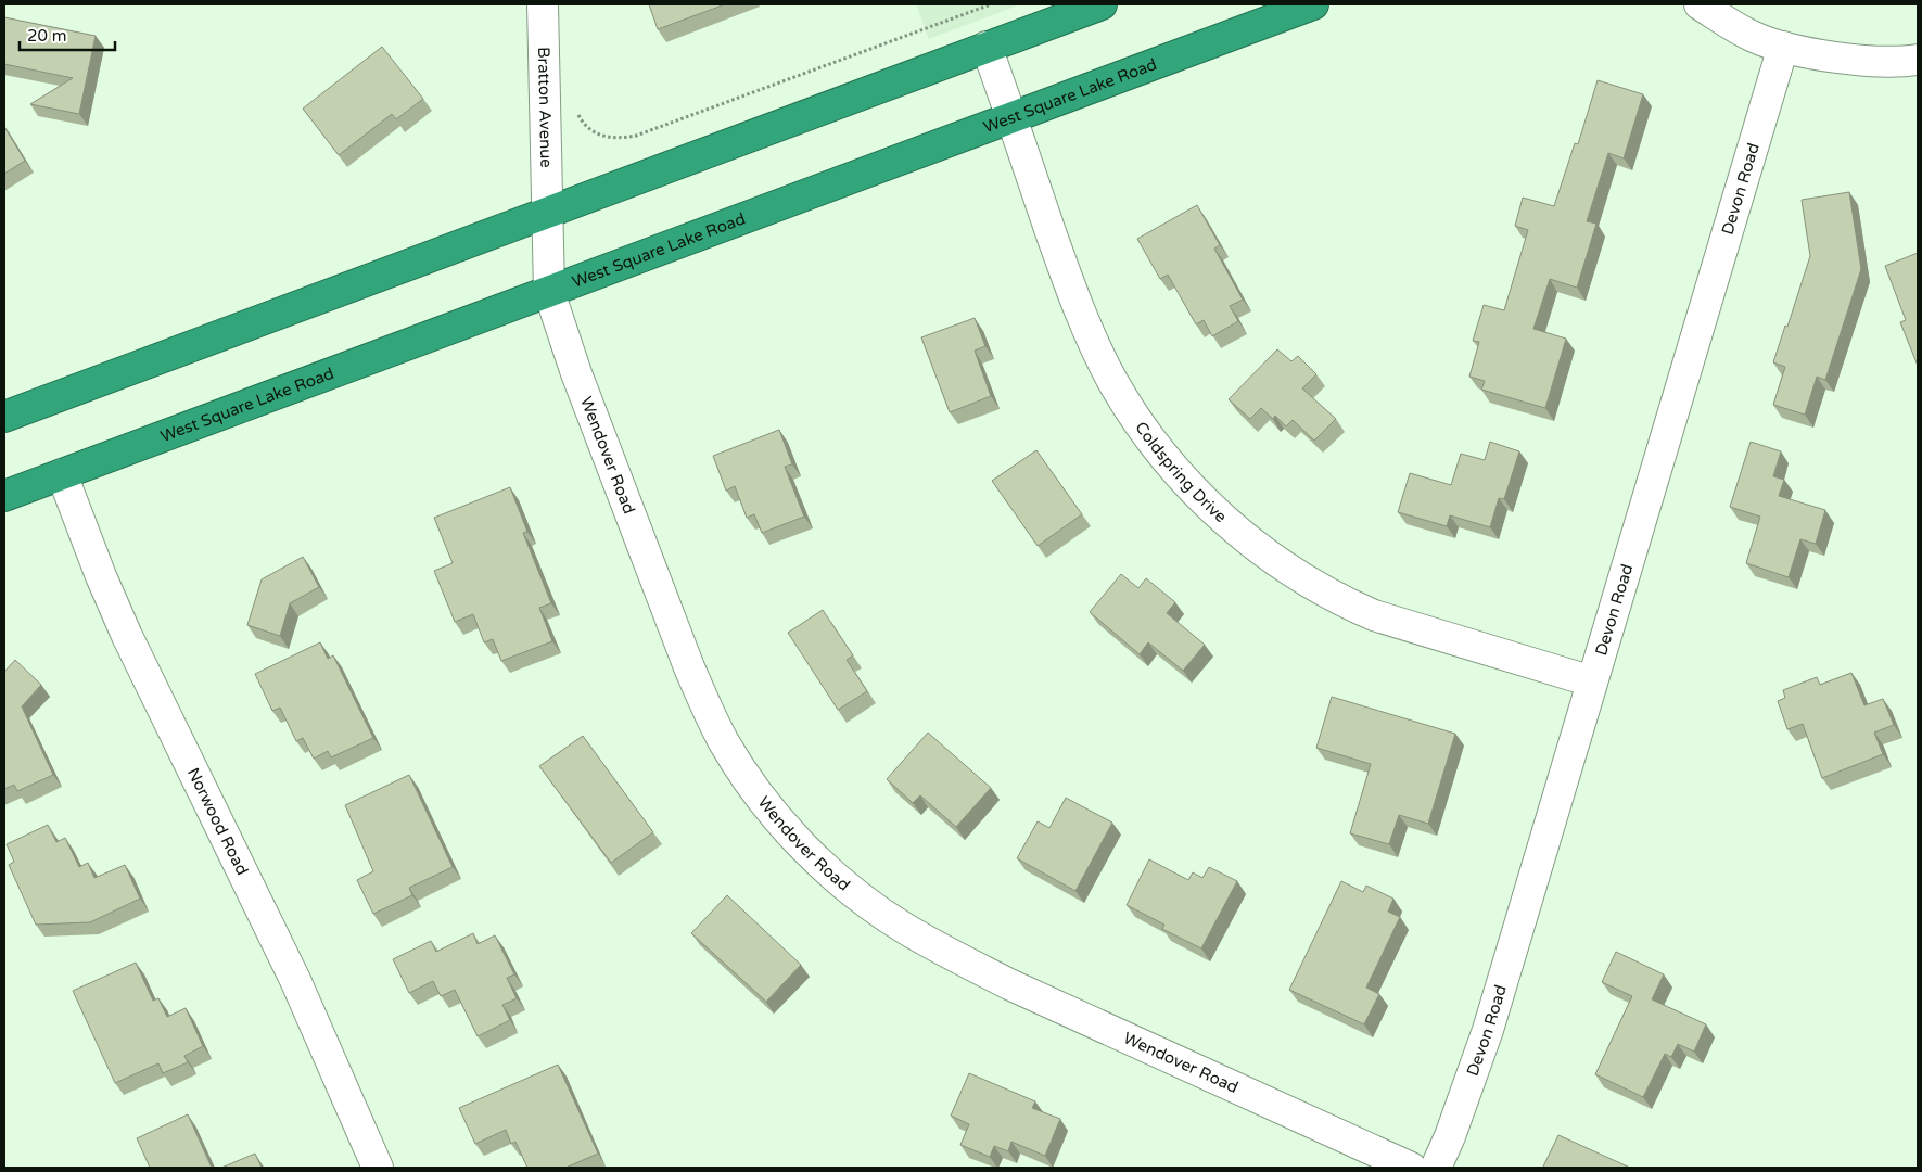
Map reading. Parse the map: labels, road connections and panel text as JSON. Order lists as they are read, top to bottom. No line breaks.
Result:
{"streets":{"highway":["West Square Lake Road"],"street":["Bratton Avenue","Devon Road","Wendover Road","Coldspring Drive","Norwood Road"]},"crossings":[["West Square Lake Road","Wendover Road"],["West Square Lake Road","Coldspring Drive"],["West Square Lake Road","Norwood Road"],["Bratton Avenue","Wendover Road"],["Devon Road","Coldspring Drive"]],"scale_bar":"20 m"}
